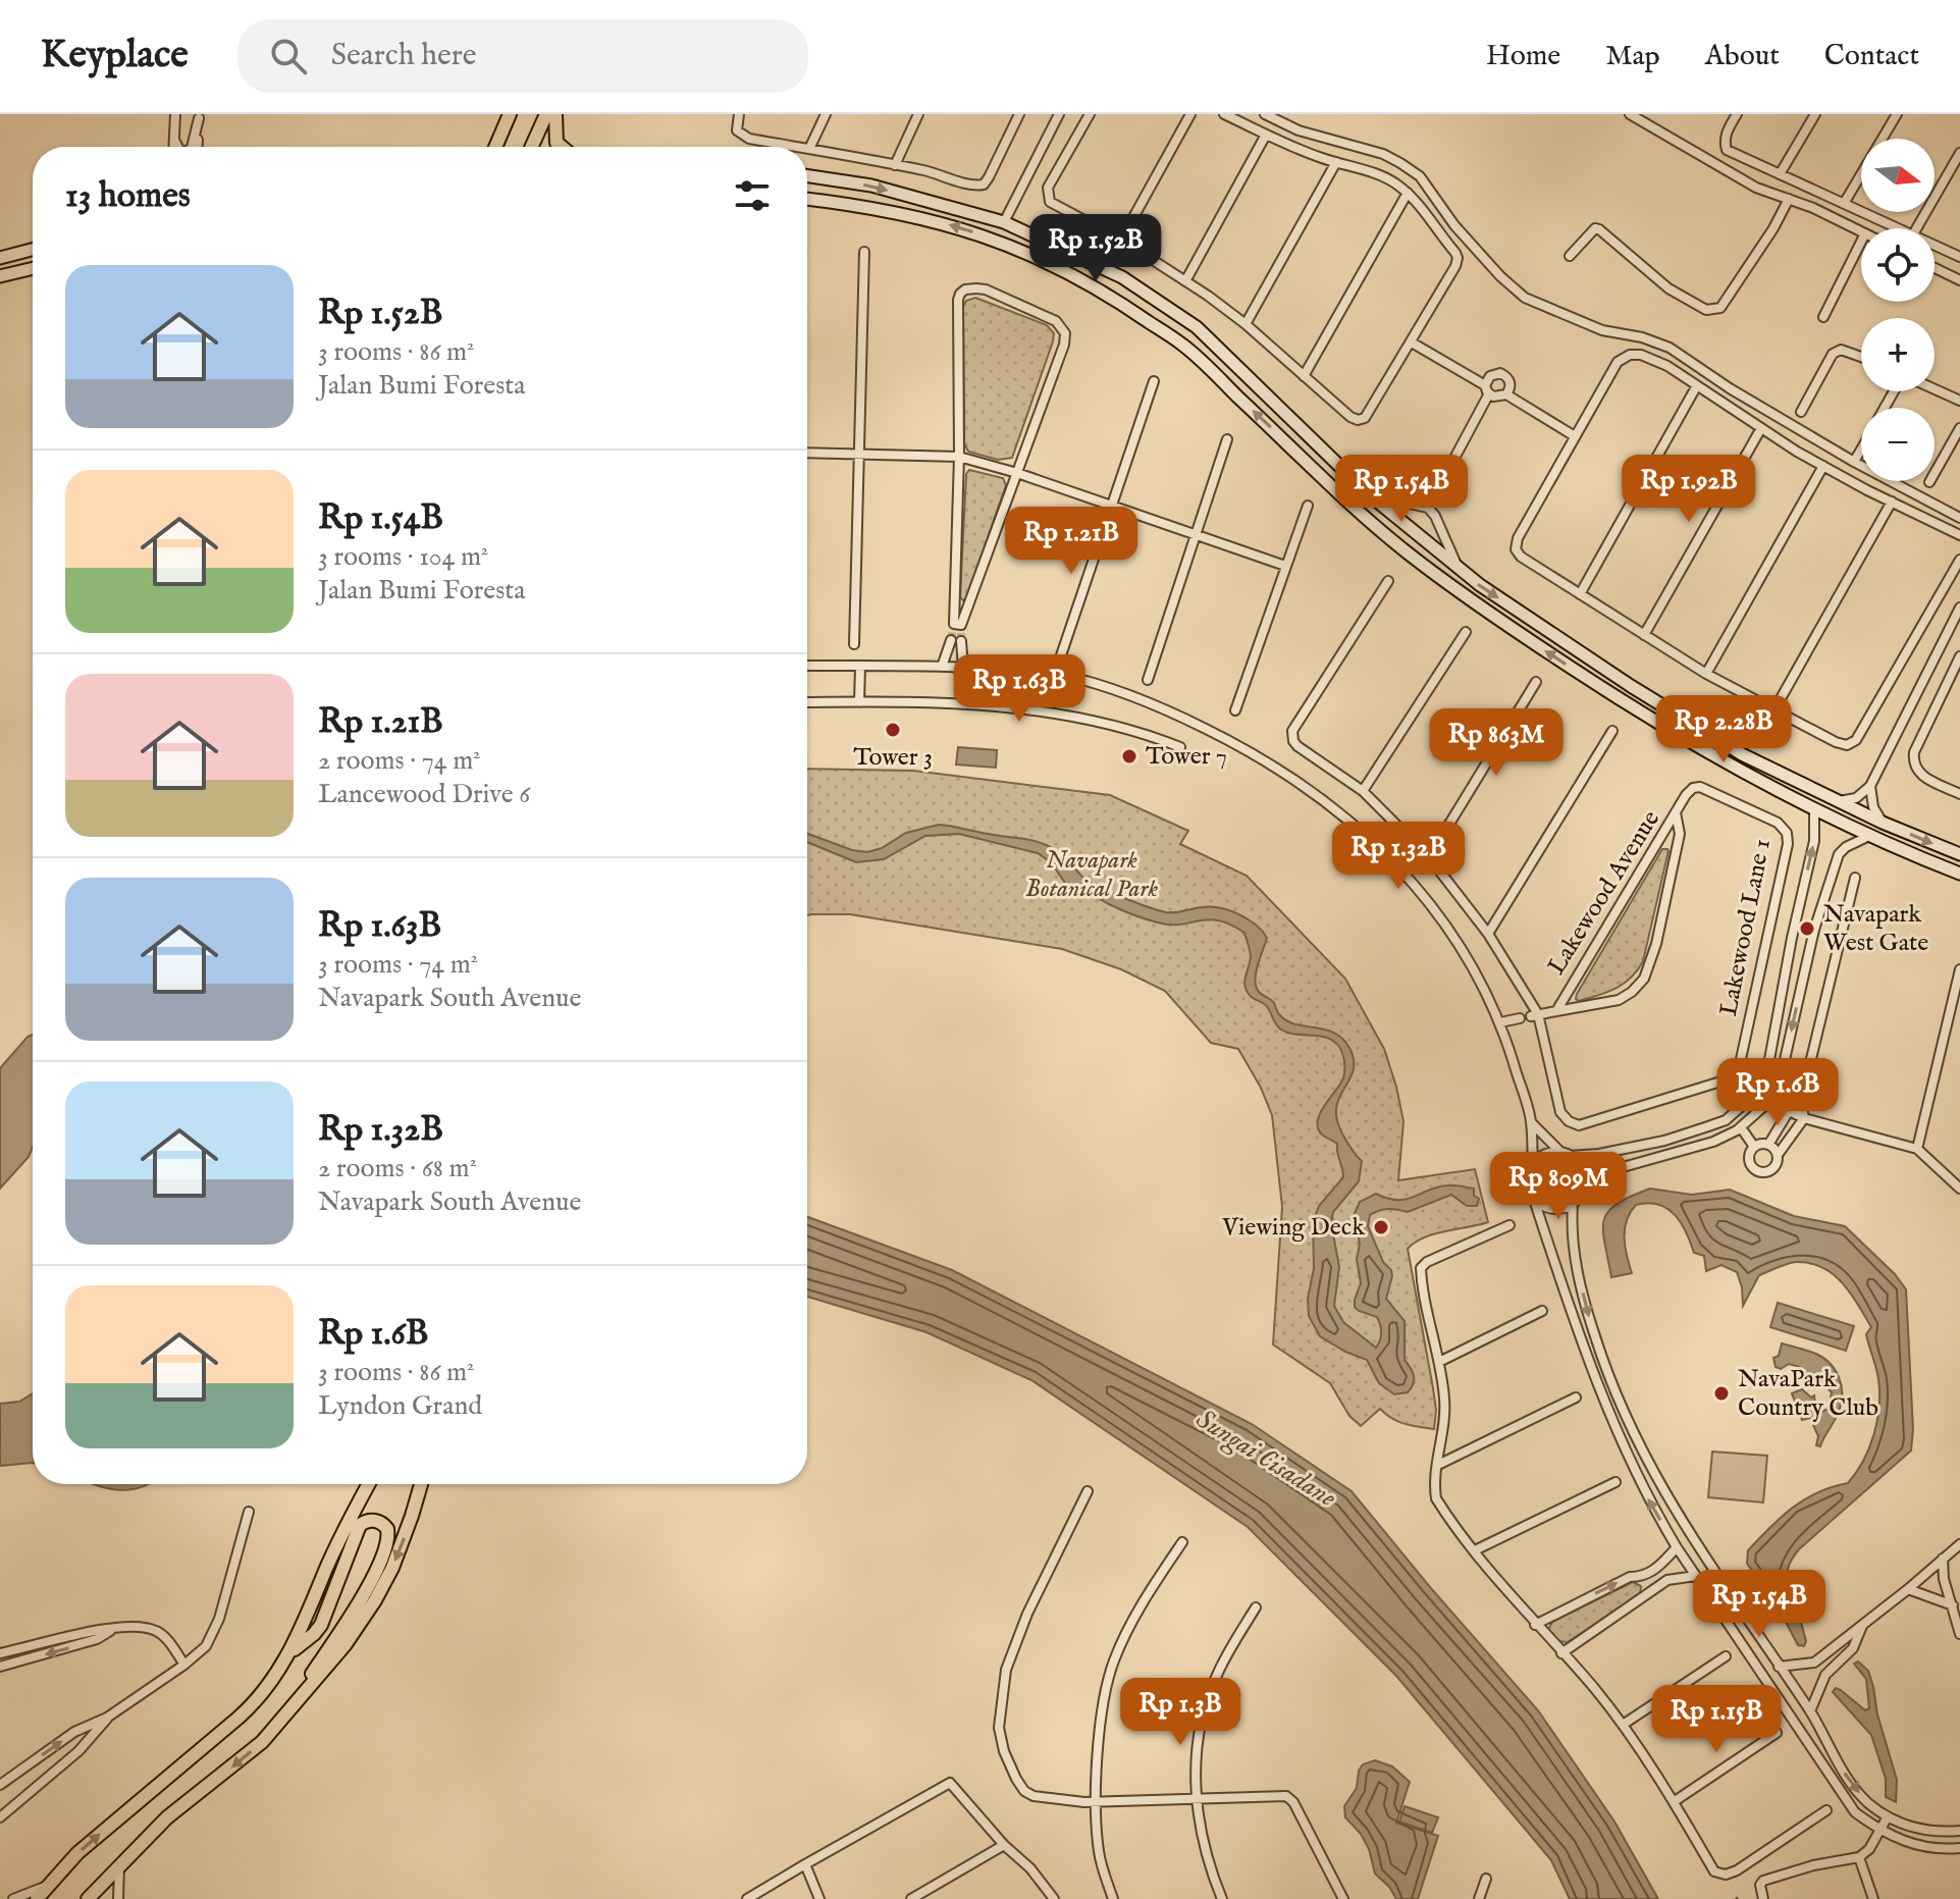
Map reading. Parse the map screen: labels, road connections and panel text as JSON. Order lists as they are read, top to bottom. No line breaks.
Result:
{"streets":{"street":["Lakewood Avenue","Lakewood Lane 1"]},"crossings":[["Lakewood Avenue","Lakewood Lane 1"]],"water":["Sungai Cisadane"],"parks":["Navapark Botanical Park"],"places":["Tower 3","Tower 7","Navapark West Gate","Viewing Deck","NavaPark Country Club"],"north":"right","page":{"header":"Keyplace","search":"Search here","nav":["Home","Map","About","Contact"],"map_buttons":["+","−"],"heading":"13 homes","price":["Rp 1.52B","Rp 1.54B","Rp 1.92B","Rp 1.21B","Rp 1.63B","Rp 2.28B","Rp 863M","Rp 1.32B","Rp 1.6B","Rp 809M","Rp 1.54B","Rp 1.3B","Rp 1.15B"],"list":[{"name":"Rp 1.52B","note":"3 rooms · 86 m² · Jalan Bumi Foresta"},{"name":"Rp 1.54B","note":"3 rooms · 104 m² · Jalan Bumi Foresta"},{"name":"Rp 1.21B","note":"2 rooms · 74 m² · Lancewood Drive 6"},{"name":"Rp 1.63B","note":"3 rooms · 74 m² · Navapark South Avenue"},{"name":"Rp 1.32B","note":"2 rooms · 68 m² · Navapark South Avenue"},{"name":"Rp 1.6B","note":"3 rooms · 86 m² · Lyndon Grand"}]}}
